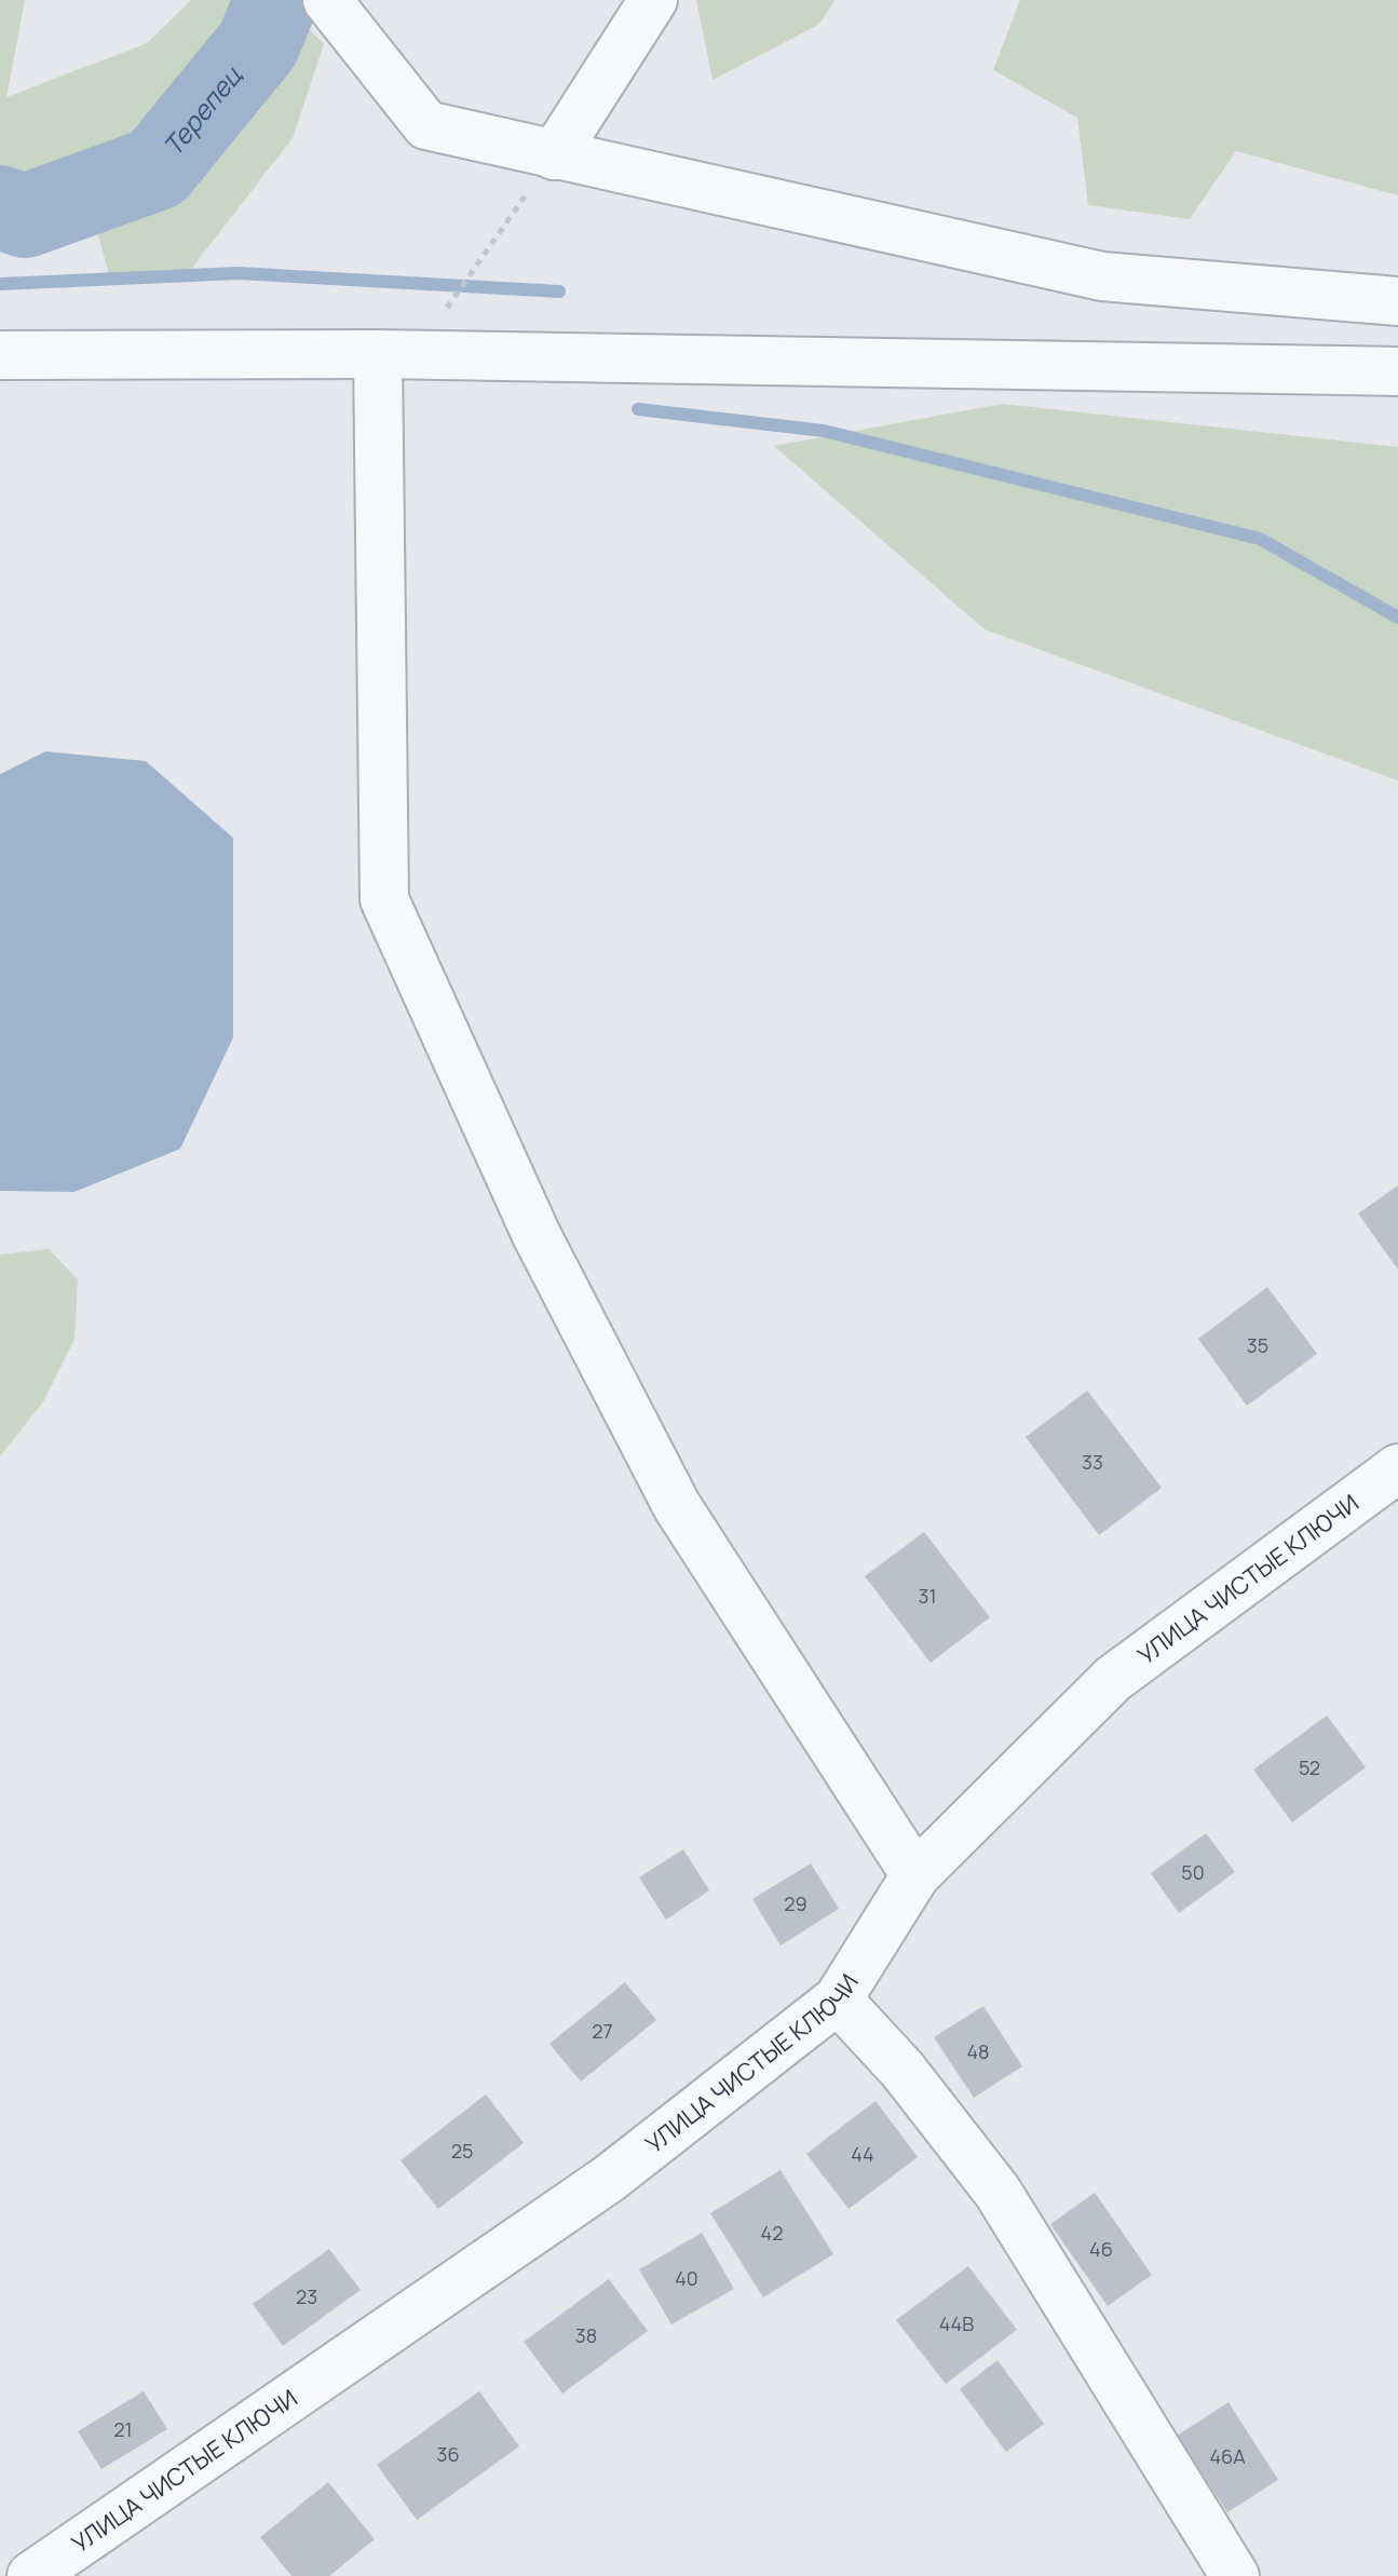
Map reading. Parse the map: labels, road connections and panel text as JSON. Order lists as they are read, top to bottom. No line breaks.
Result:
{"streets":{"street":["УЛИЦА ЧИСТЫЕ КЛЮЧИ"]},"water":["Терепец"],"house_numbers":["35","33","31","52","50","29","27","48","25","44","42","46","40","23","44В","38","21","36","46А"]}
